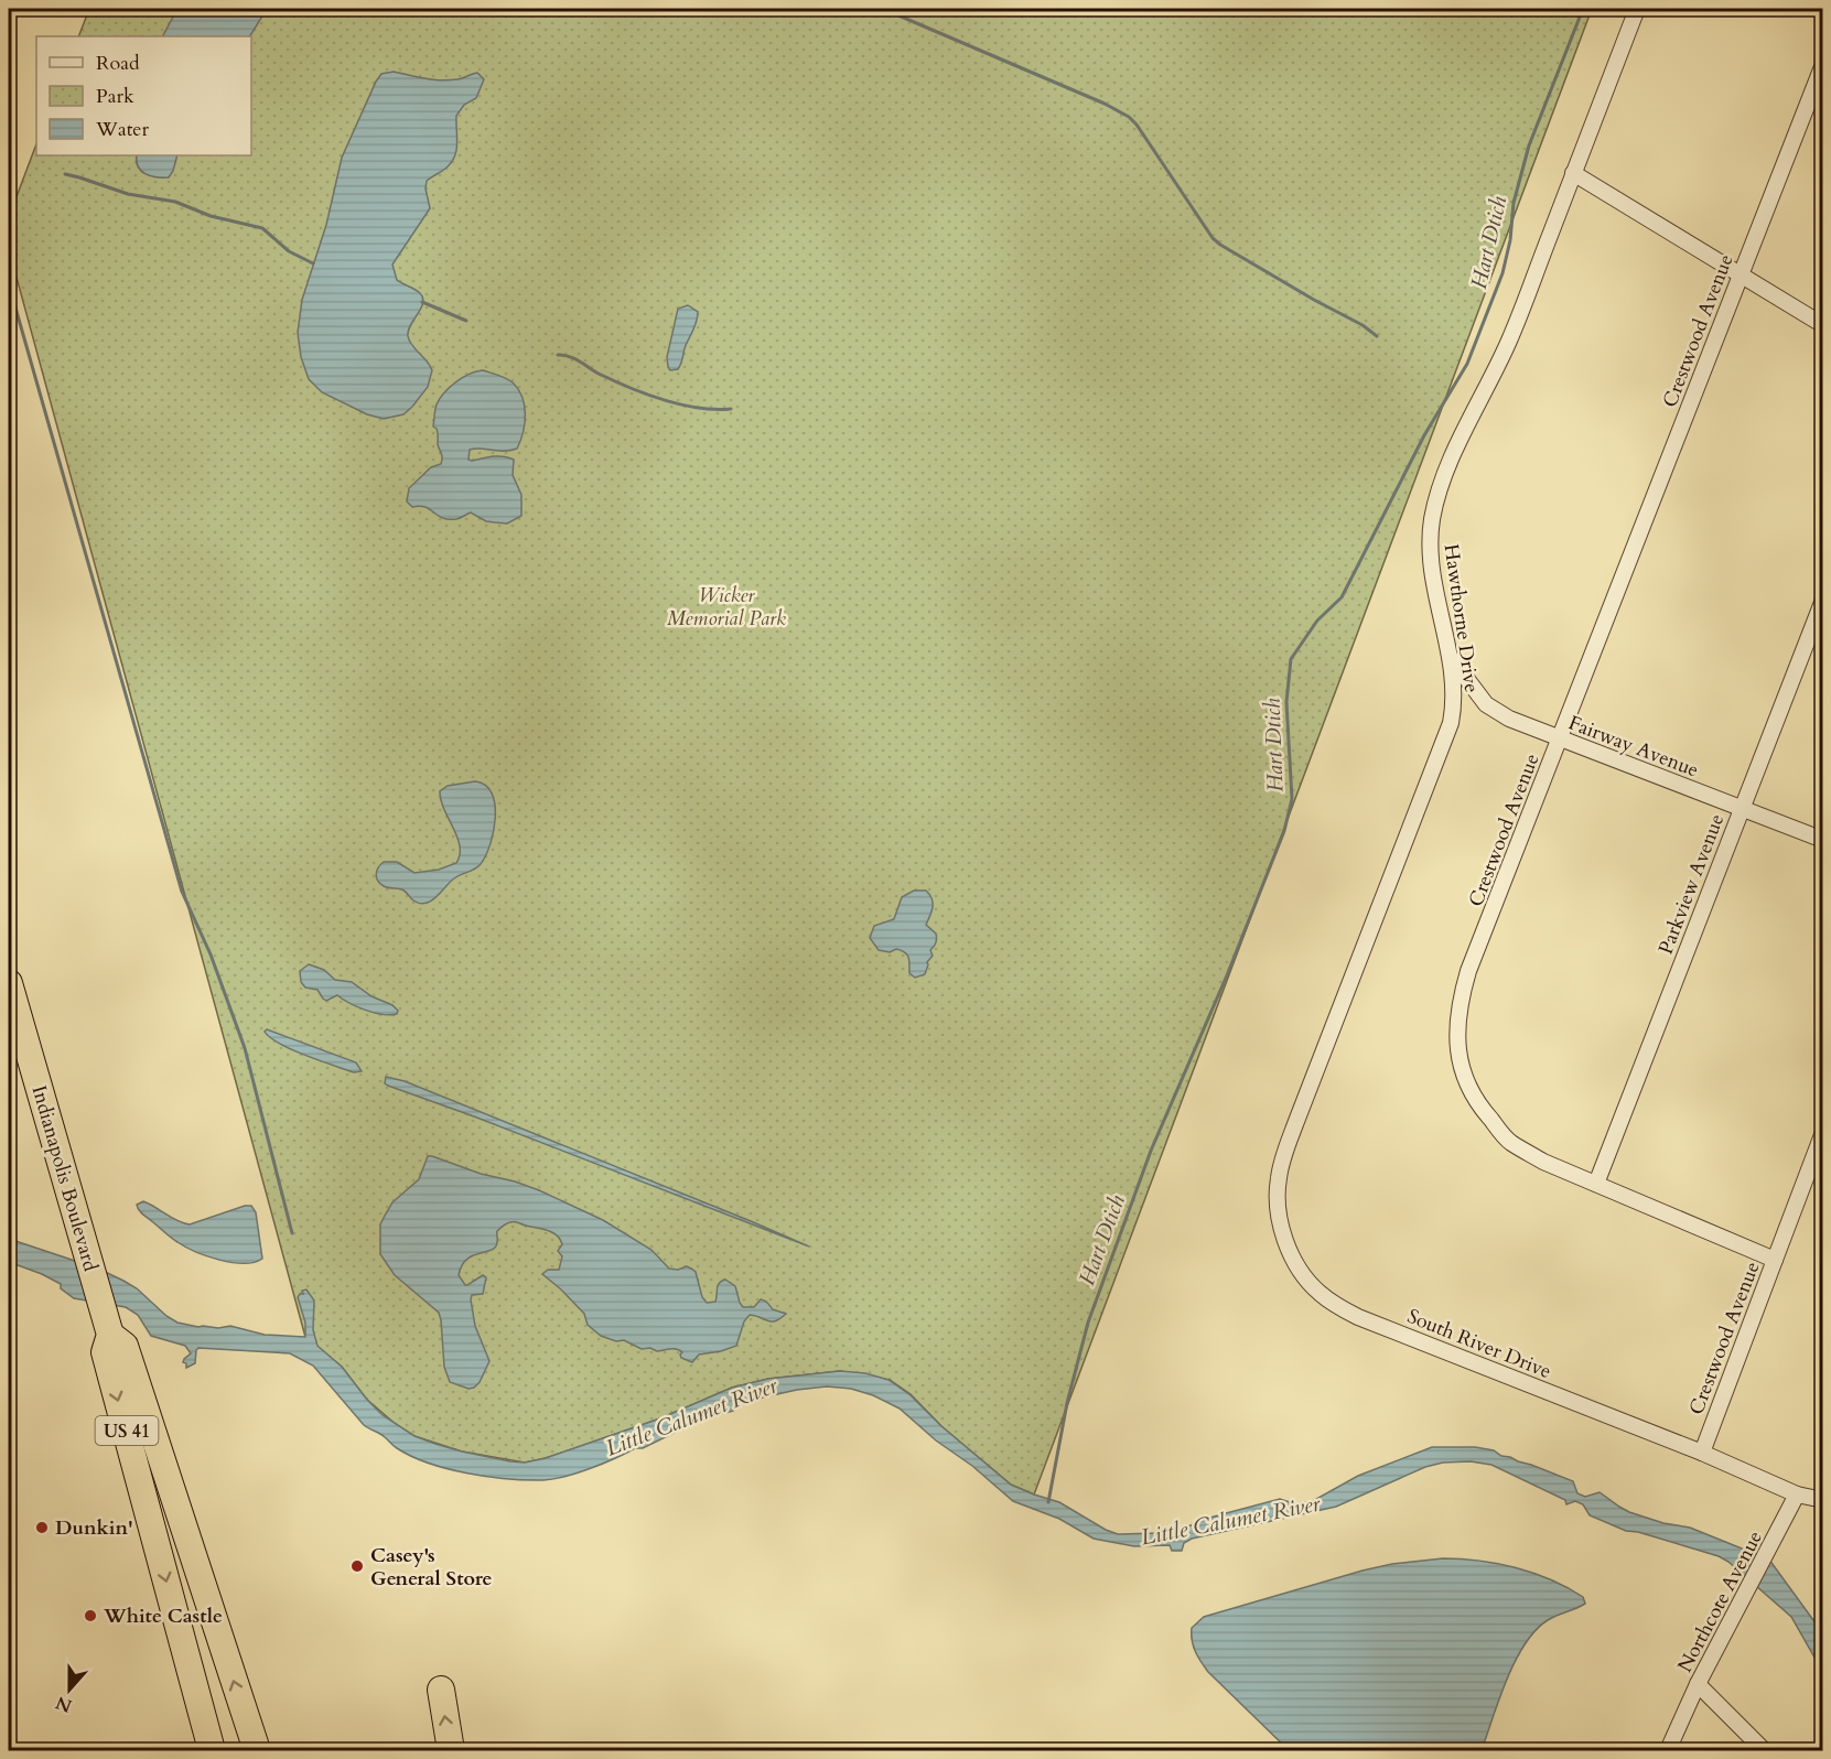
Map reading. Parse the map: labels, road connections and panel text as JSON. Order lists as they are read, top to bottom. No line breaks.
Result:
{"streets":{"highway":["Indianapolis Boulevard","US 41"],"street":["Crestwood Avenue","Hawthorne Drive","Fairway Avenue","Parkview Avenue","South River Drive","Northcote Avenue"]},"crossings":[["Crestwood Avenue","Fairway Avenue"],["Crestwood Avenue","Parkview Avenue"],["Crestwood Avenue","South River Drive"],["Hawthorne Drive","Fairway Avenue"],["Hawthorne Drive","South River Drive"],["Fairway Avenue","Parkview Avenue"],["South River Drive","Northcote Avenue"]],"water":["Hart Dtich","Little Calumet River"],"parks":["Wicker Memorial Park"],"places":["Dunkin'","Casey's General Store","White Castle"],"legend":["Road","Park","Water"],"north":"bottom"}
